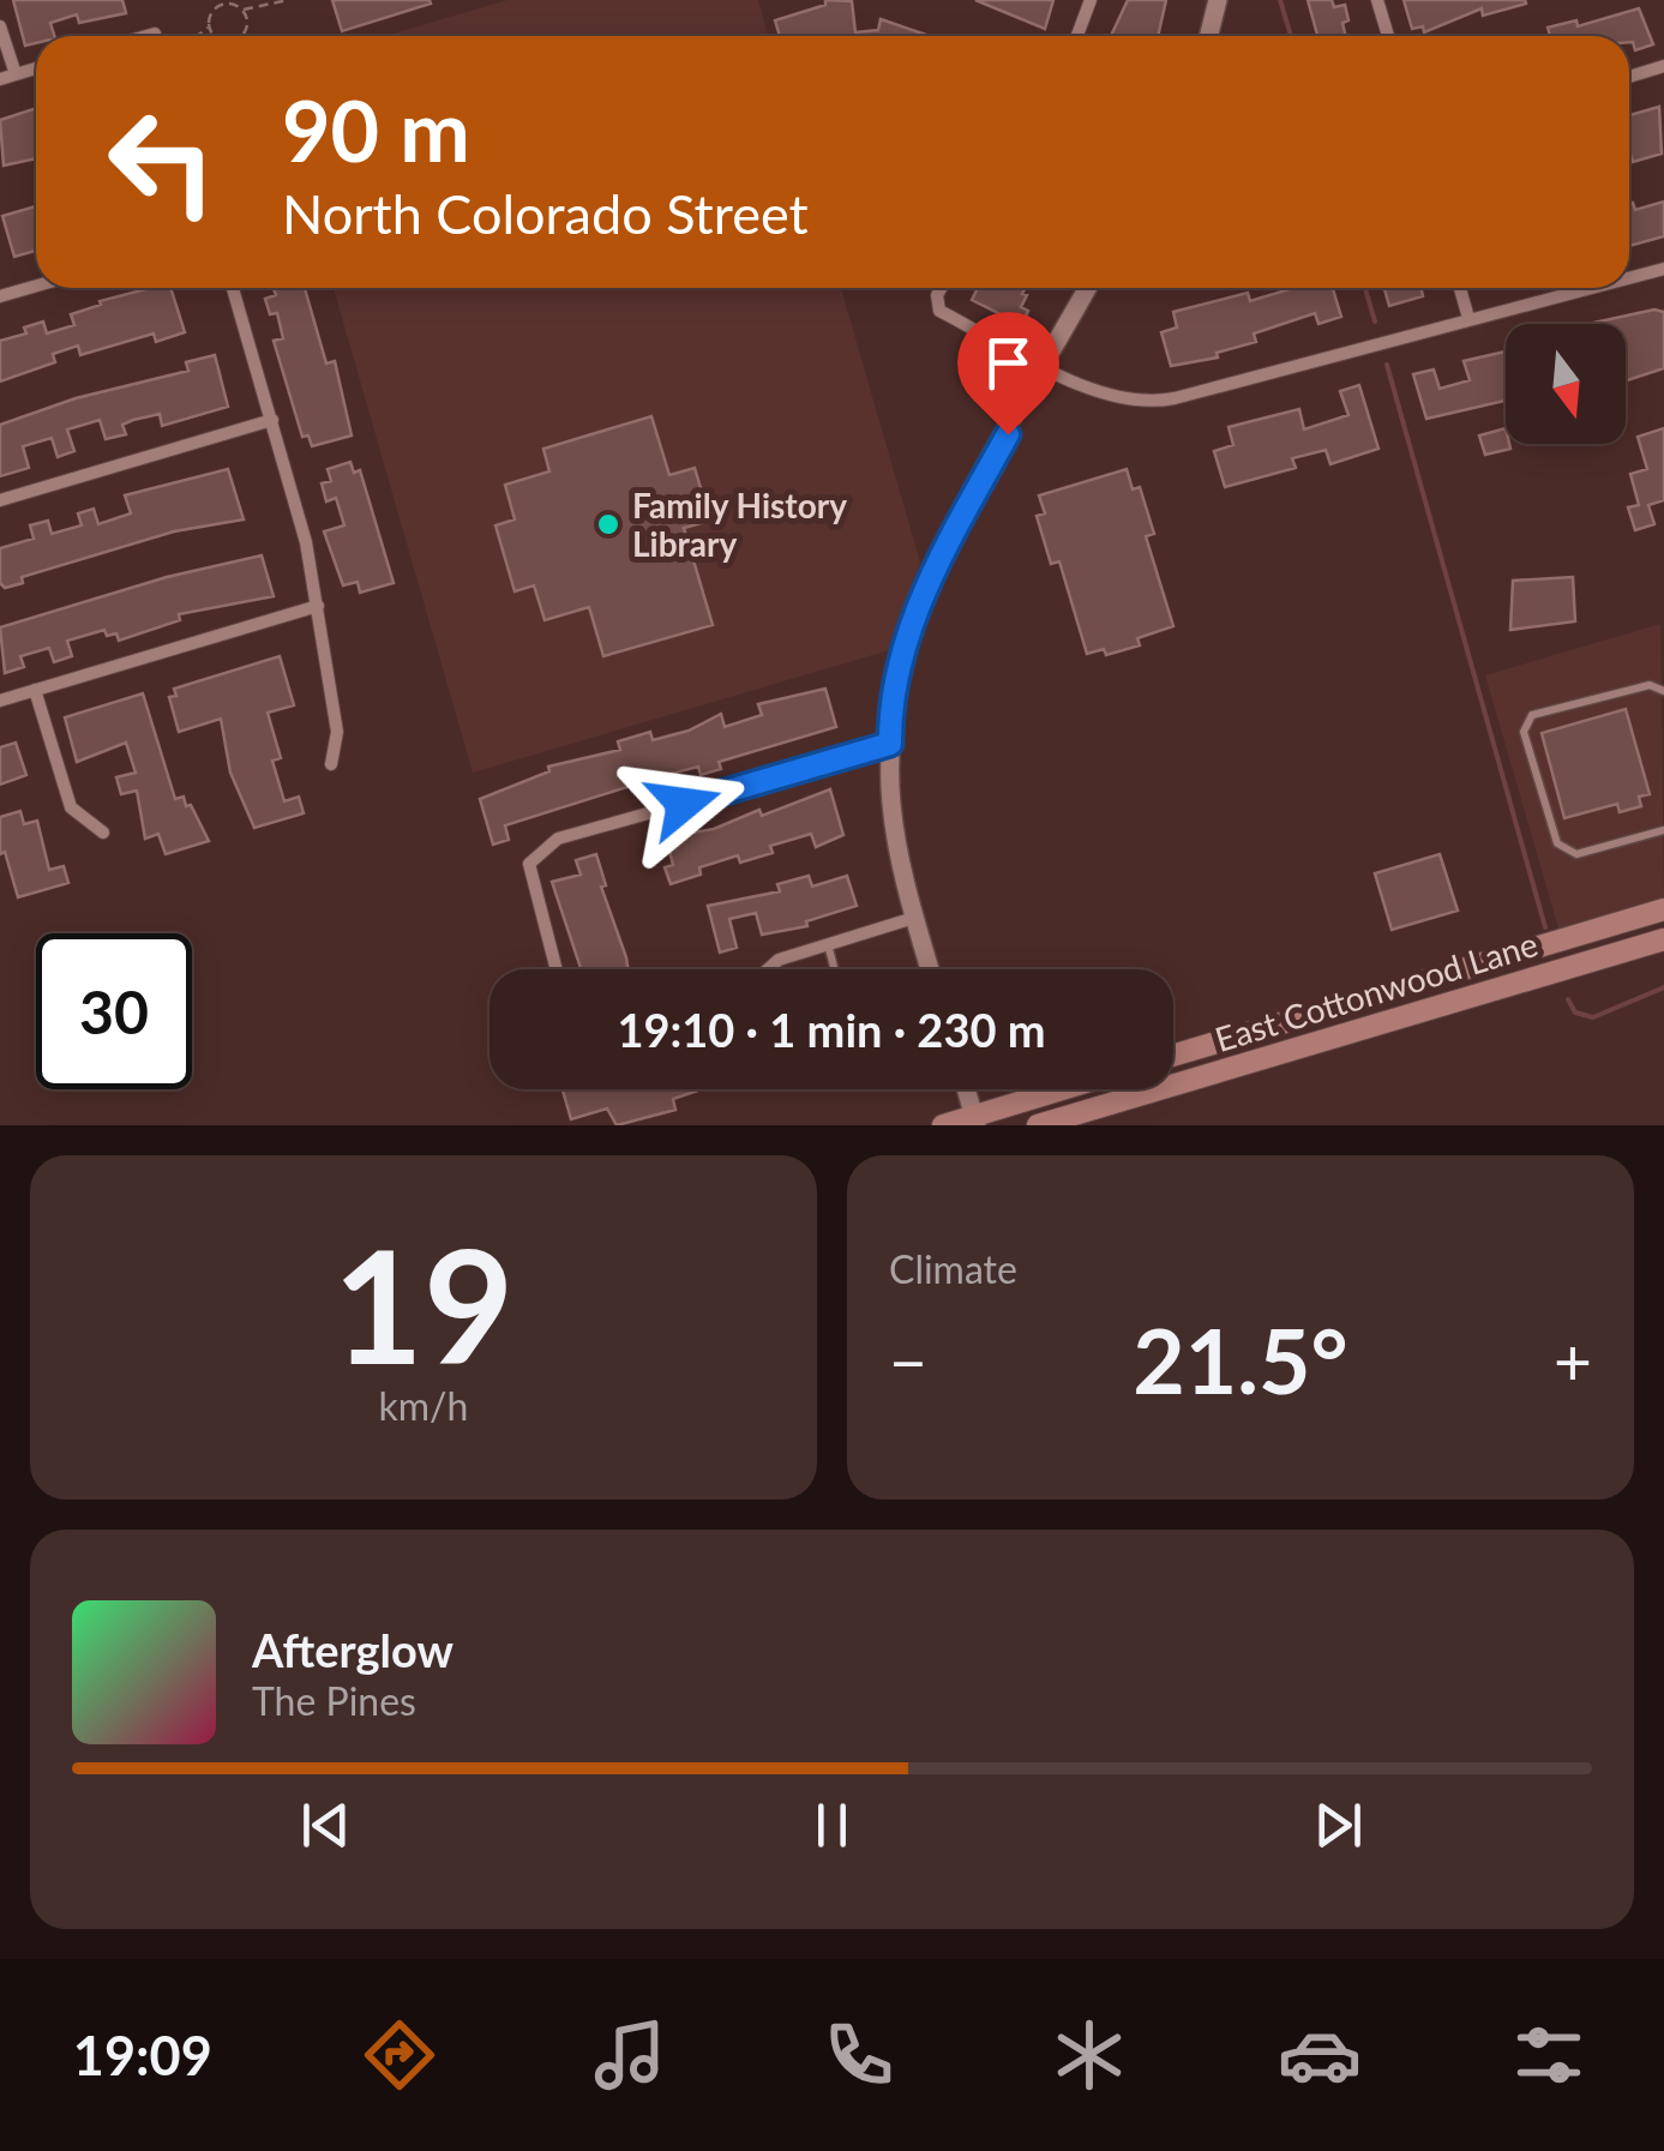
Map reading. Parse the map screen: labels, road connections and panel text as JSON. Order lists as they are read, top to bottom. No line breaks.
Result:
{"streets":{"main road":["East Cottonwood Lane"]},"places":["Family History Library"],"north":"bottom","page":{"turn":["90 m","North Colorado Street"],"limit":"30","trip":"19:10 · 1 min · 230 m","tile":[["19","km/h"],"Climate"],"heat":["−","21.5°","+"],"song":["Afterglow","The Pines"],"tabs":"19:09"}}
